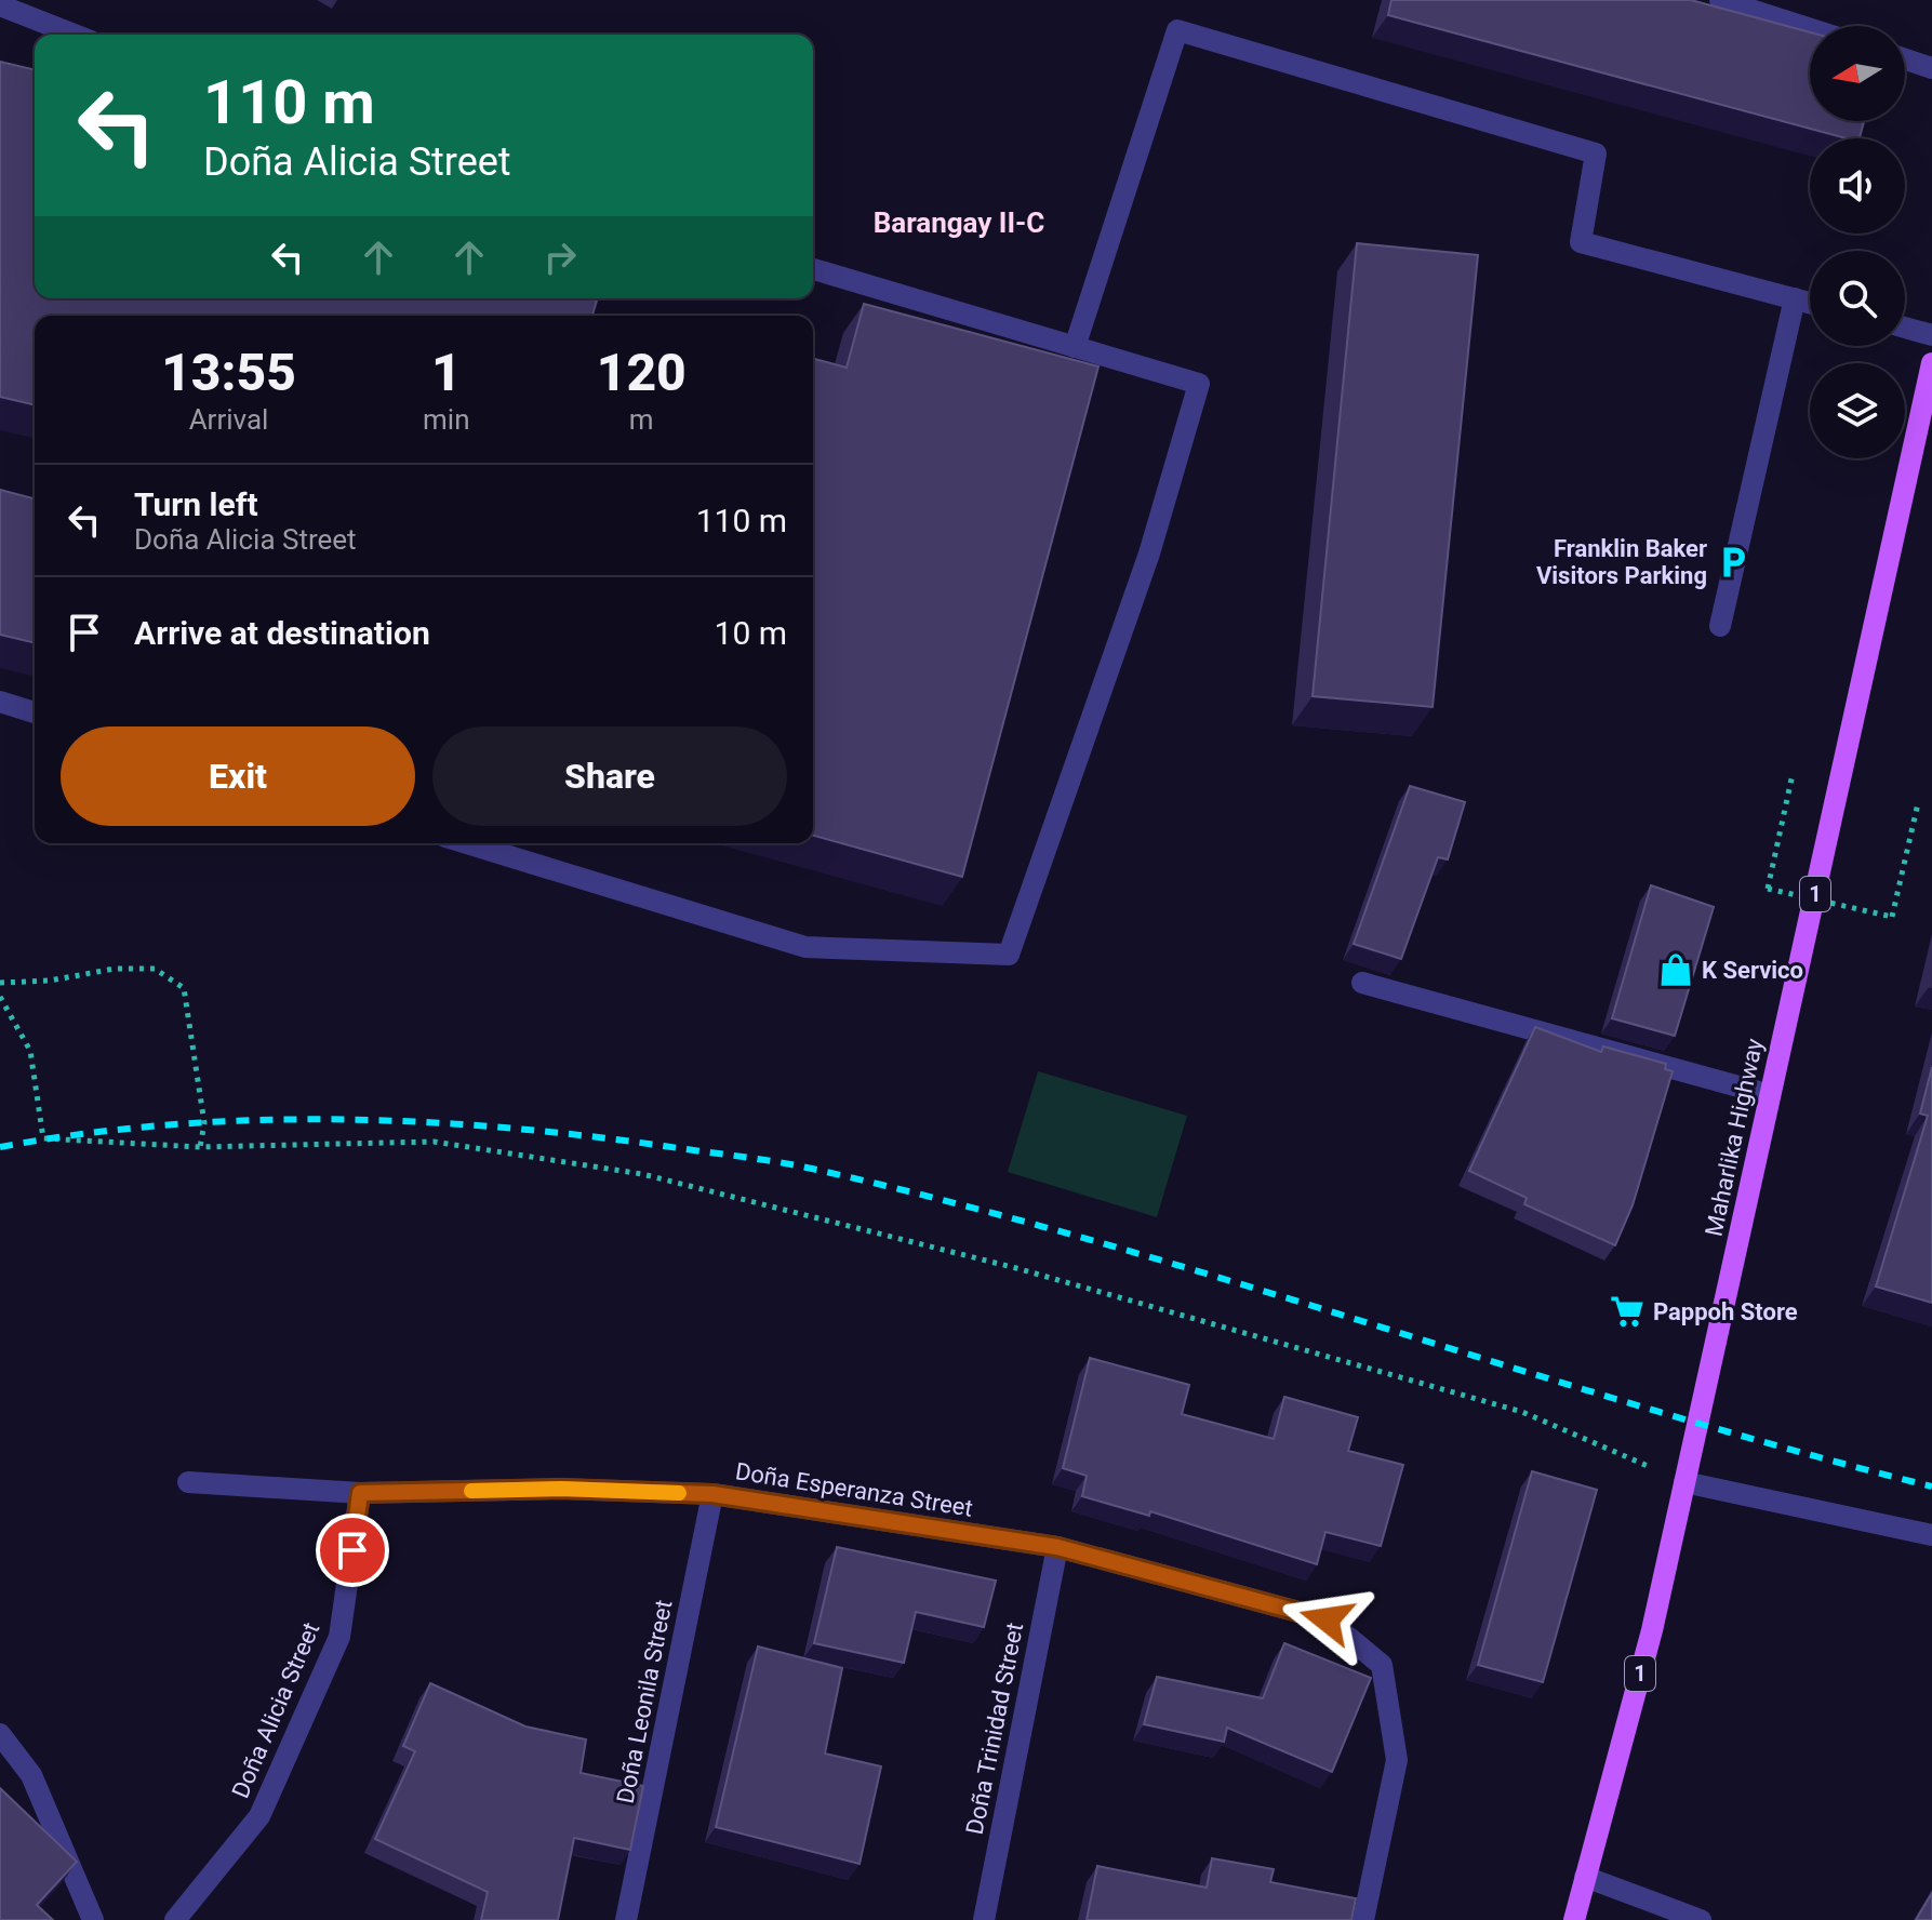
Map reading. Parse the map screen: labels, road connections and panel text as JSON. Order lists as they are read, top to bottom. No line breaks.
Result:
{"streets":{"main road":["1","Maharlika Highway"],"street":["Doña Esperanza Street","Doña Leonila Street","Doña Alicia Street","Doña Trinidad Street"]},"crossings":[["Doña Esperanza Street","Doña Leonila Street"],["Doña Esperanza Street","Doña Alicia Street"],["Doña Esperanza Street","Doña Trinidad Street"]],"districts":["Barangay II-C"],"places":{"parking":["Franklin Baker Visitors Parking"],"shop":["K Servico"],"supermarket":["Pappoh Store"]},"north":"left","page":{"turn":["110 m","Doña Alicia Street"],"eta":["13:55","Arrival","1","min","120","m"],"list":[{"name":"Turn left","note":"Doña Alicia Street","value":"110 m"},{"name":"Arrive at destination","value":"10 m"}],"buttons":["Exit","Share"]}}
